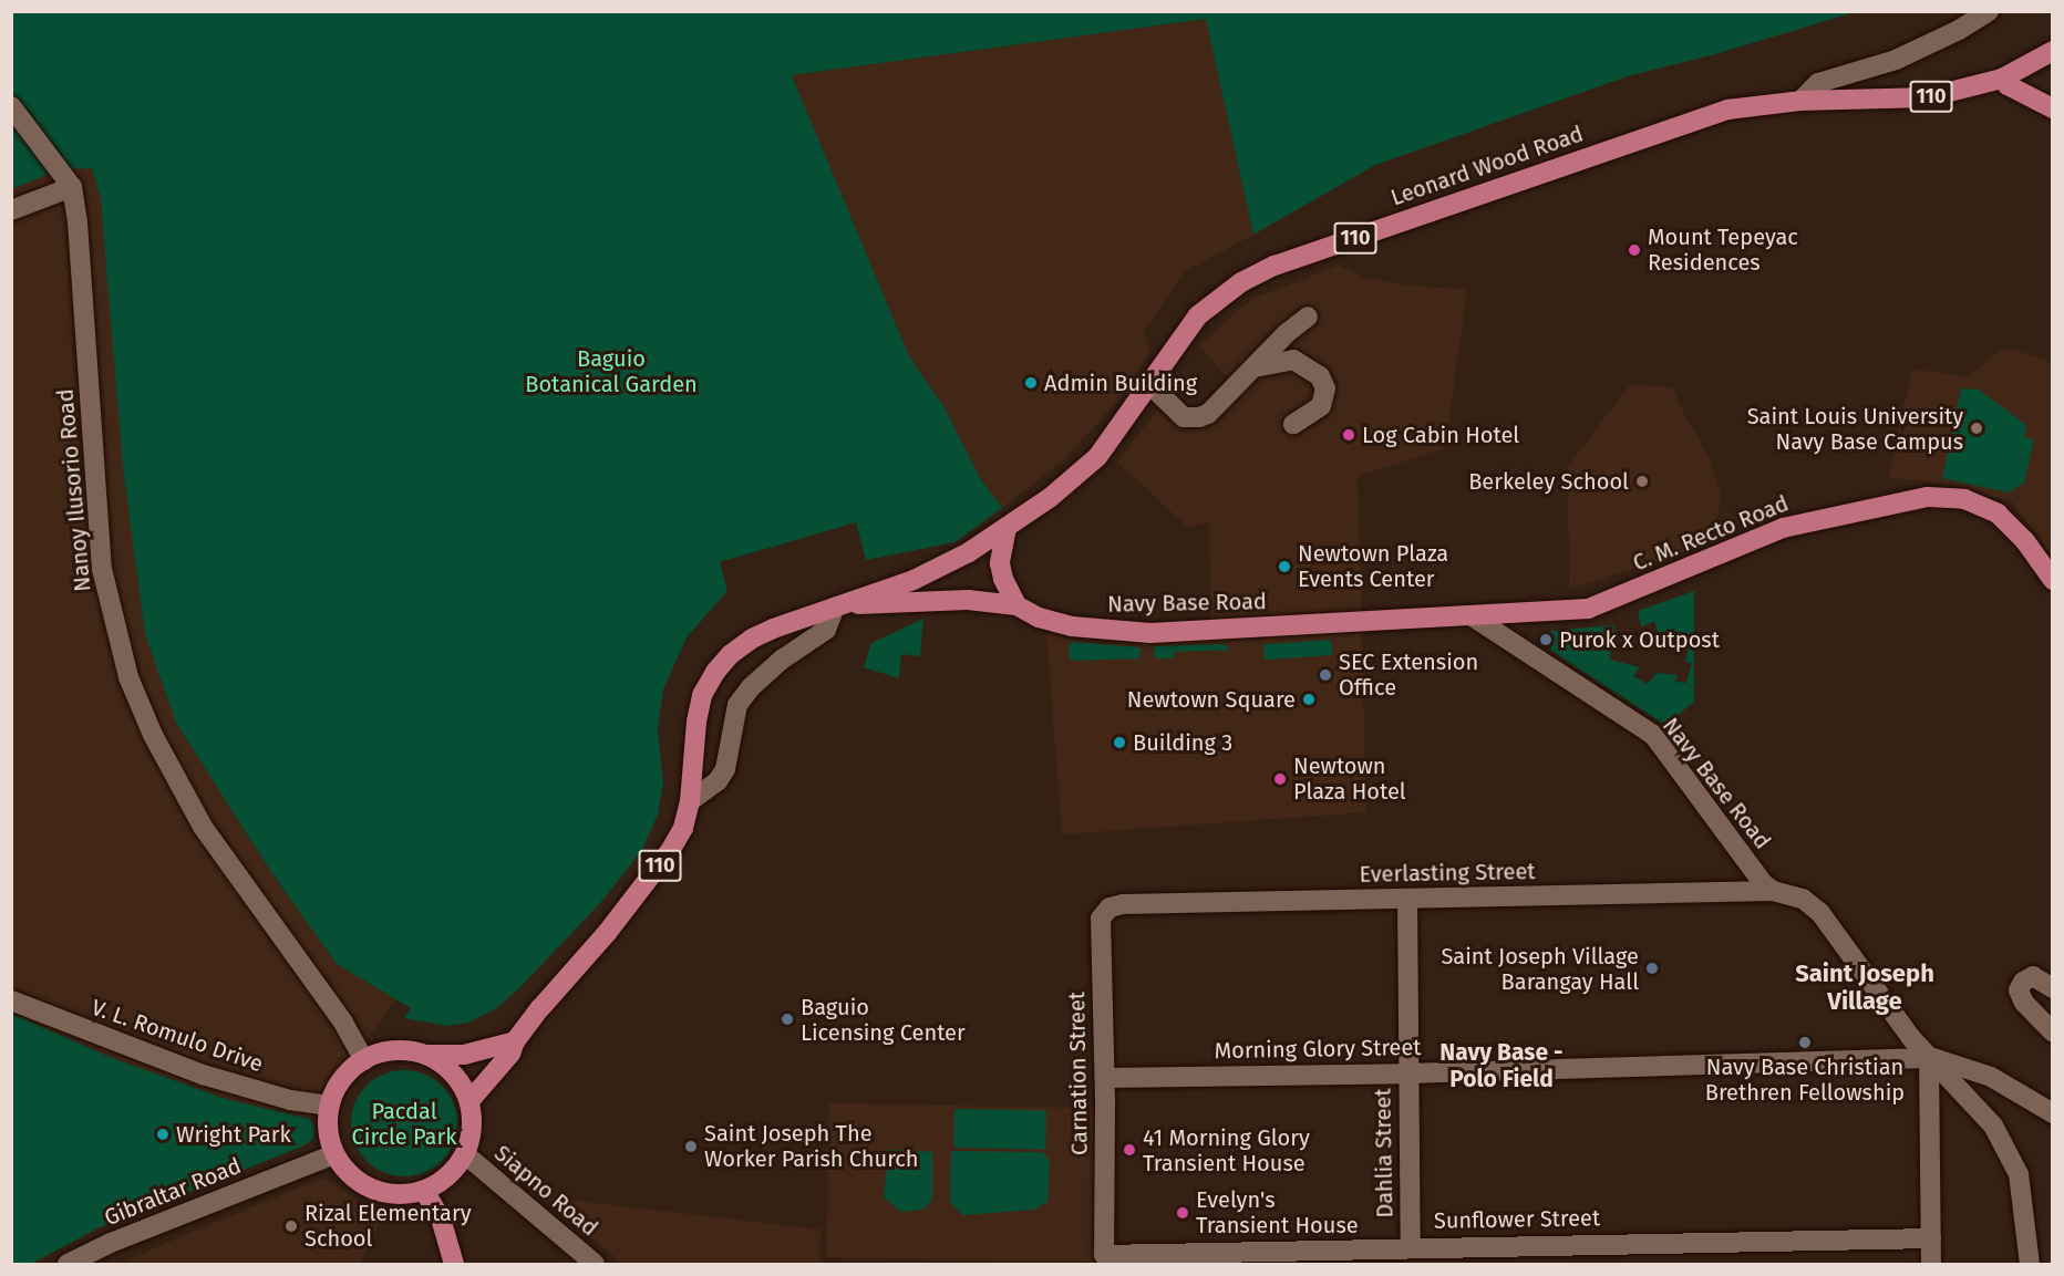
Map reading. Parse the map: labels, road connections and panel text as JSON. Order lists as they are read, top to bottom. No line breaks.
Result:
{"streets":{"main road":["110","Leonard Wood Road","C. M. Recto Road","Navy Base Road"],"street":["Nanoy Ilusorio Road","Everlasting Street","V. L. Romulo Drive","Morning Glory Street","Carnation Street","Dahlia Street","Siapno Road","Gibraltar Road","Sunflower Street"]},"crossings":[["Leonard Wood Road","Nanoy Ilusorio Road"],["Leonard Wood Road","Navy Base Road"],["Leonard Wood Road","V. L. Romulo Drive"],["Leonard Wood Road","Siapno Road"],["Leonard Wood Road","Gibraltar Road"],["Nanoy Ilusorio Road","V. L. Romulo Drive"],["Nanoy Ilusorio Road","Siapno Road"],["Nanoy Ilusorio Road","Gibraltar Road"],["C. M. Recto Road","Navy Base Road"],["Navy Base Road","Everlasting Street"],["Everlasting Street","Carnation Street"],["Everlasting Street","Dahlia Street"],["V. L. Romulo Drive","Siapno Road"],["V. L. Romulo Drive","Gibraltar Road"],["Morning Glory Street","Carnation Street"],["Morning Glory Street","Dahlia Street"],["Carnation Street","Sunflower Street"],["Dahlia Street","Sunflower Street"],["Siapno Road","Gibraltar Road"]],"districts":["Saint Joseph Village","Navy Base - Polo Field"],"parks":["Baguio Botanical Garden","Pacdal Circle Park"],"places":["Mount Tepeyac Residences","Admin Building","Saint Louis University Navy Base Campus","Log Cabin Hotel","Berkeley School","Newtown Plaza Events Center","Purok x Outpost","SEC Extension Office","Newtown Square","Building 3","Newtown Plaza Hotel","Saint Joseph Village Barangay Hall","Baguio Licensing Center","Navy Base Christian Brethren Fellowship","Wright Park","Saint Joseph The Worker Parish Church","41 Morning Glory Transient House","Evelyn's Transient House","Rizal Elementary School"]}
